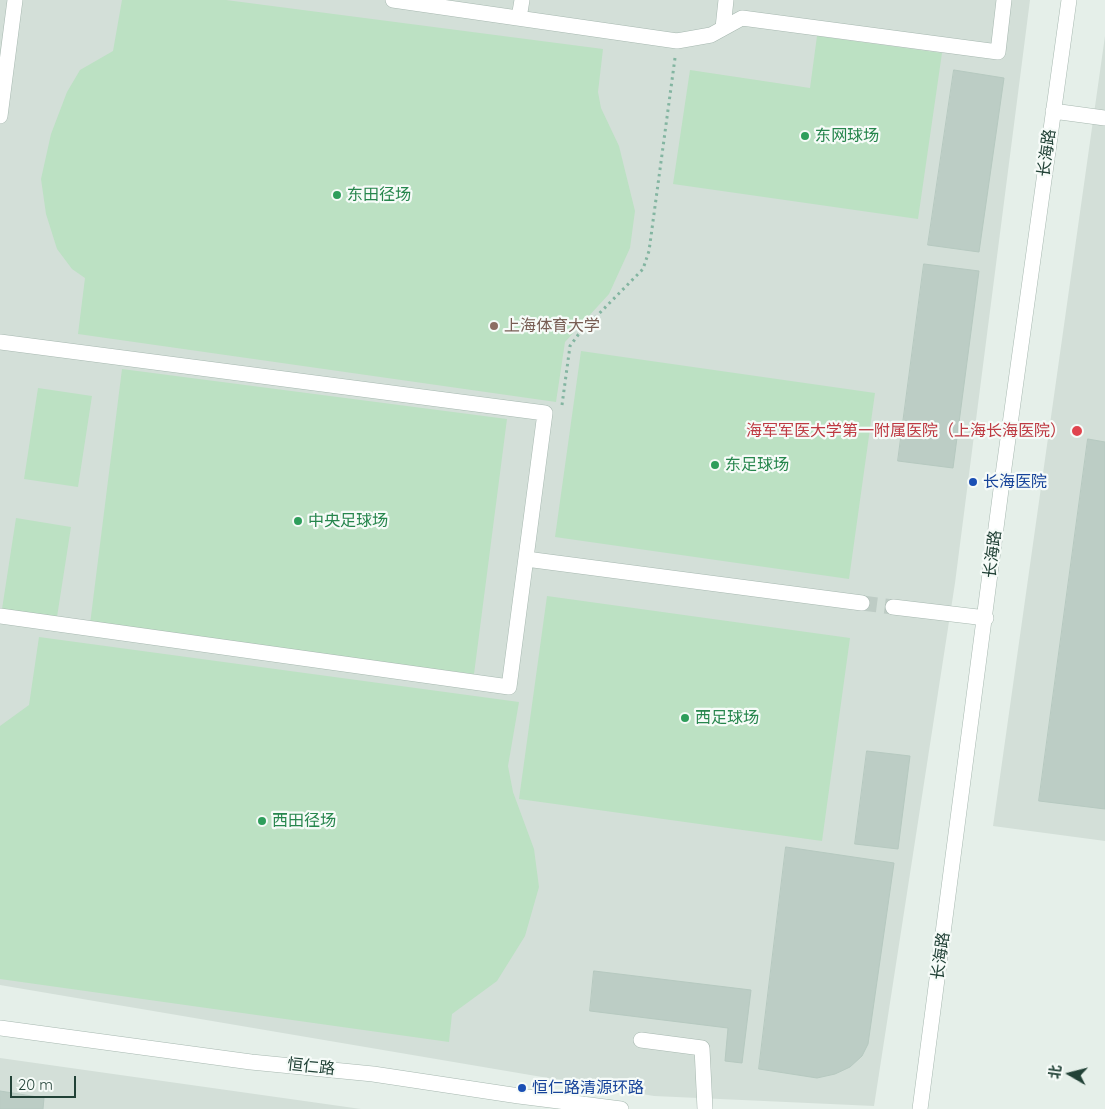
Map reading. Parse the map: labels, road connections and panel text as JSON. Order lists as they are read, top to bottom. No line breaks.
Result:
{"streets":{"street":["长海路","恒仁路"]},"places":["东网球场","东田径场","上海体育大学","海军军医大学第一附属医院（上海长海医院）","东足球场","长海医院","中央足球场","西足球场","西田径场","恒仁路清源环路"],"scale_bar":"20 m","north":"left"}
